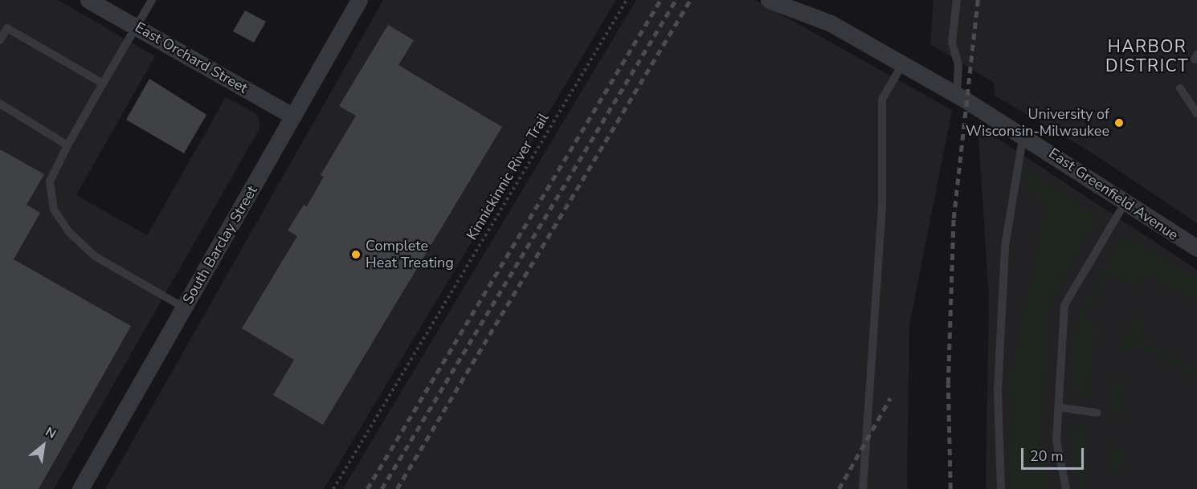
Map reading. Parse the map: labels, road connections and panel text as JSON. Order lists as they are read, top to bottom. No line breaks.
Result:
{"streets":{"street":["East Orchard Street","East Greenfield Avenue","South Barclay Street"],"path":["Kinnickinnic River Trail"]},"crossings":[["East Orchard Street","South Barclay Street"]],"districts":["HARBOR DISTRICT"],"places":["University of Wisconsin-Milwaukee","Complete Heat Treating"],"scale_bar":"20 m","north":"top right"}
